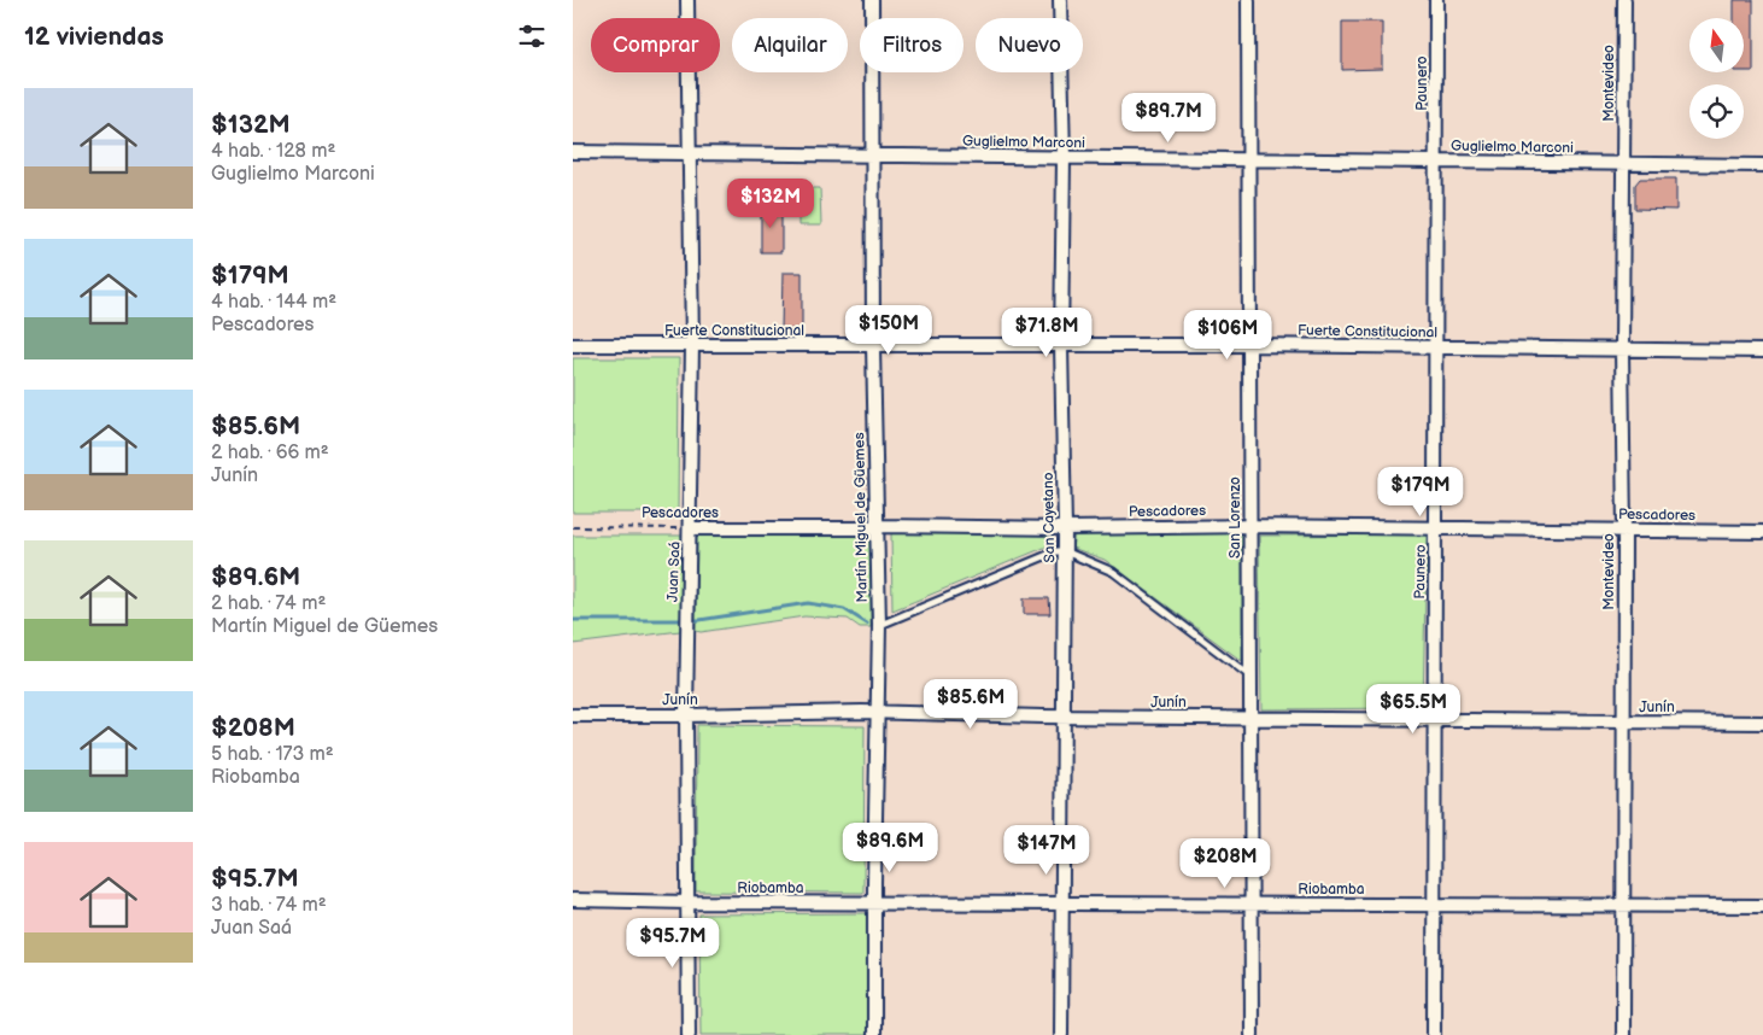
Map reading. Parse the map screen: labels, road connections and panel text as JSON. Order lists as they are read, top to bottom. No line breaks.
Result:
{"streets":{"street":["Paunero","Montevideo","Guglielmo Marconi","Fuerte Constitucional","Pescadores","Martín Miguel de Güemes","San Cayetano","San Lorenzo","Juan Saá","Junín","Riobamba"]},"crossings":[["Paunero","Guglielmo Marconi"],["Paunero","Fuerte Constitucional"],["Paunero","Pescadores"],["Paunero","Junín"],["Paunero","Riobamba"],["Montevideo","Guglielmo Marconi"],["Montevideo","Fuerte Constitucional"],["Montevideo","Pescadores"],["Montevideo","Junín"],["Montevideo","Riobamba"],["Guglielmo Marconi","Martín Miguel de Güemes"],["Guglielmo Marconi","San Cayetano"],["Guglielmo Marconi","San Lorenzo"],["Guglielmo Marconi","Juan Saá"],["Fuerte Constitucional","Martín Miguel de Güemes"],["Fuerte Constitucional","San Cayetano"],["Fuerte Constitucional","San Lorenzo"],["Fuerte Constitucional","Juan Saá"],["Pescadores","Martín Miguel de Güemes"],["Pescadores","San Cayetano"],["Pescadores","San Lorenzo"],["Pescadores","Juan Saá"],["Martín Miguel de Güemes","Junín"],["Martín Miguel de Güemes","Riobamba"],["San Cayetano","Junín"],["San Cayetano","Riobamba"],["San Lorenzo","Junín"],["San Lorenzo","Riobamba"],["Juan Saá","Junín"],["Juan Saá","Riobamba"]],"north":"top","page":{"heading":"12 viviendas","chip":["Comprar","Alquilar","Filtros","Nuevo"],"list":[{"name":"$132M","note":"4 hab. · 128 m² · Guglielmo Marconi"},{"name":"$179M","note":"4 hab. · 144 m² · Pescadores"},{"name":"$85.6M","note":"2 hab. · 66 m² · Junín"},{"name":"$89.6M","note":"2 hab. · 74 m² · Martín Miguel de Güemes"},{"name":"$208M","note":"5 hab. · 173 m² · Riobamba"},{"name":"$95.7M","note":"3 hab. · 74 m² · Juan Saá"}],"price":["$89.7M","$132M","$150M","$71.8M","$106M","$179M","$85.6M","$65.5M","$89.6M","$147M","$208M","$95.7M"]}}
